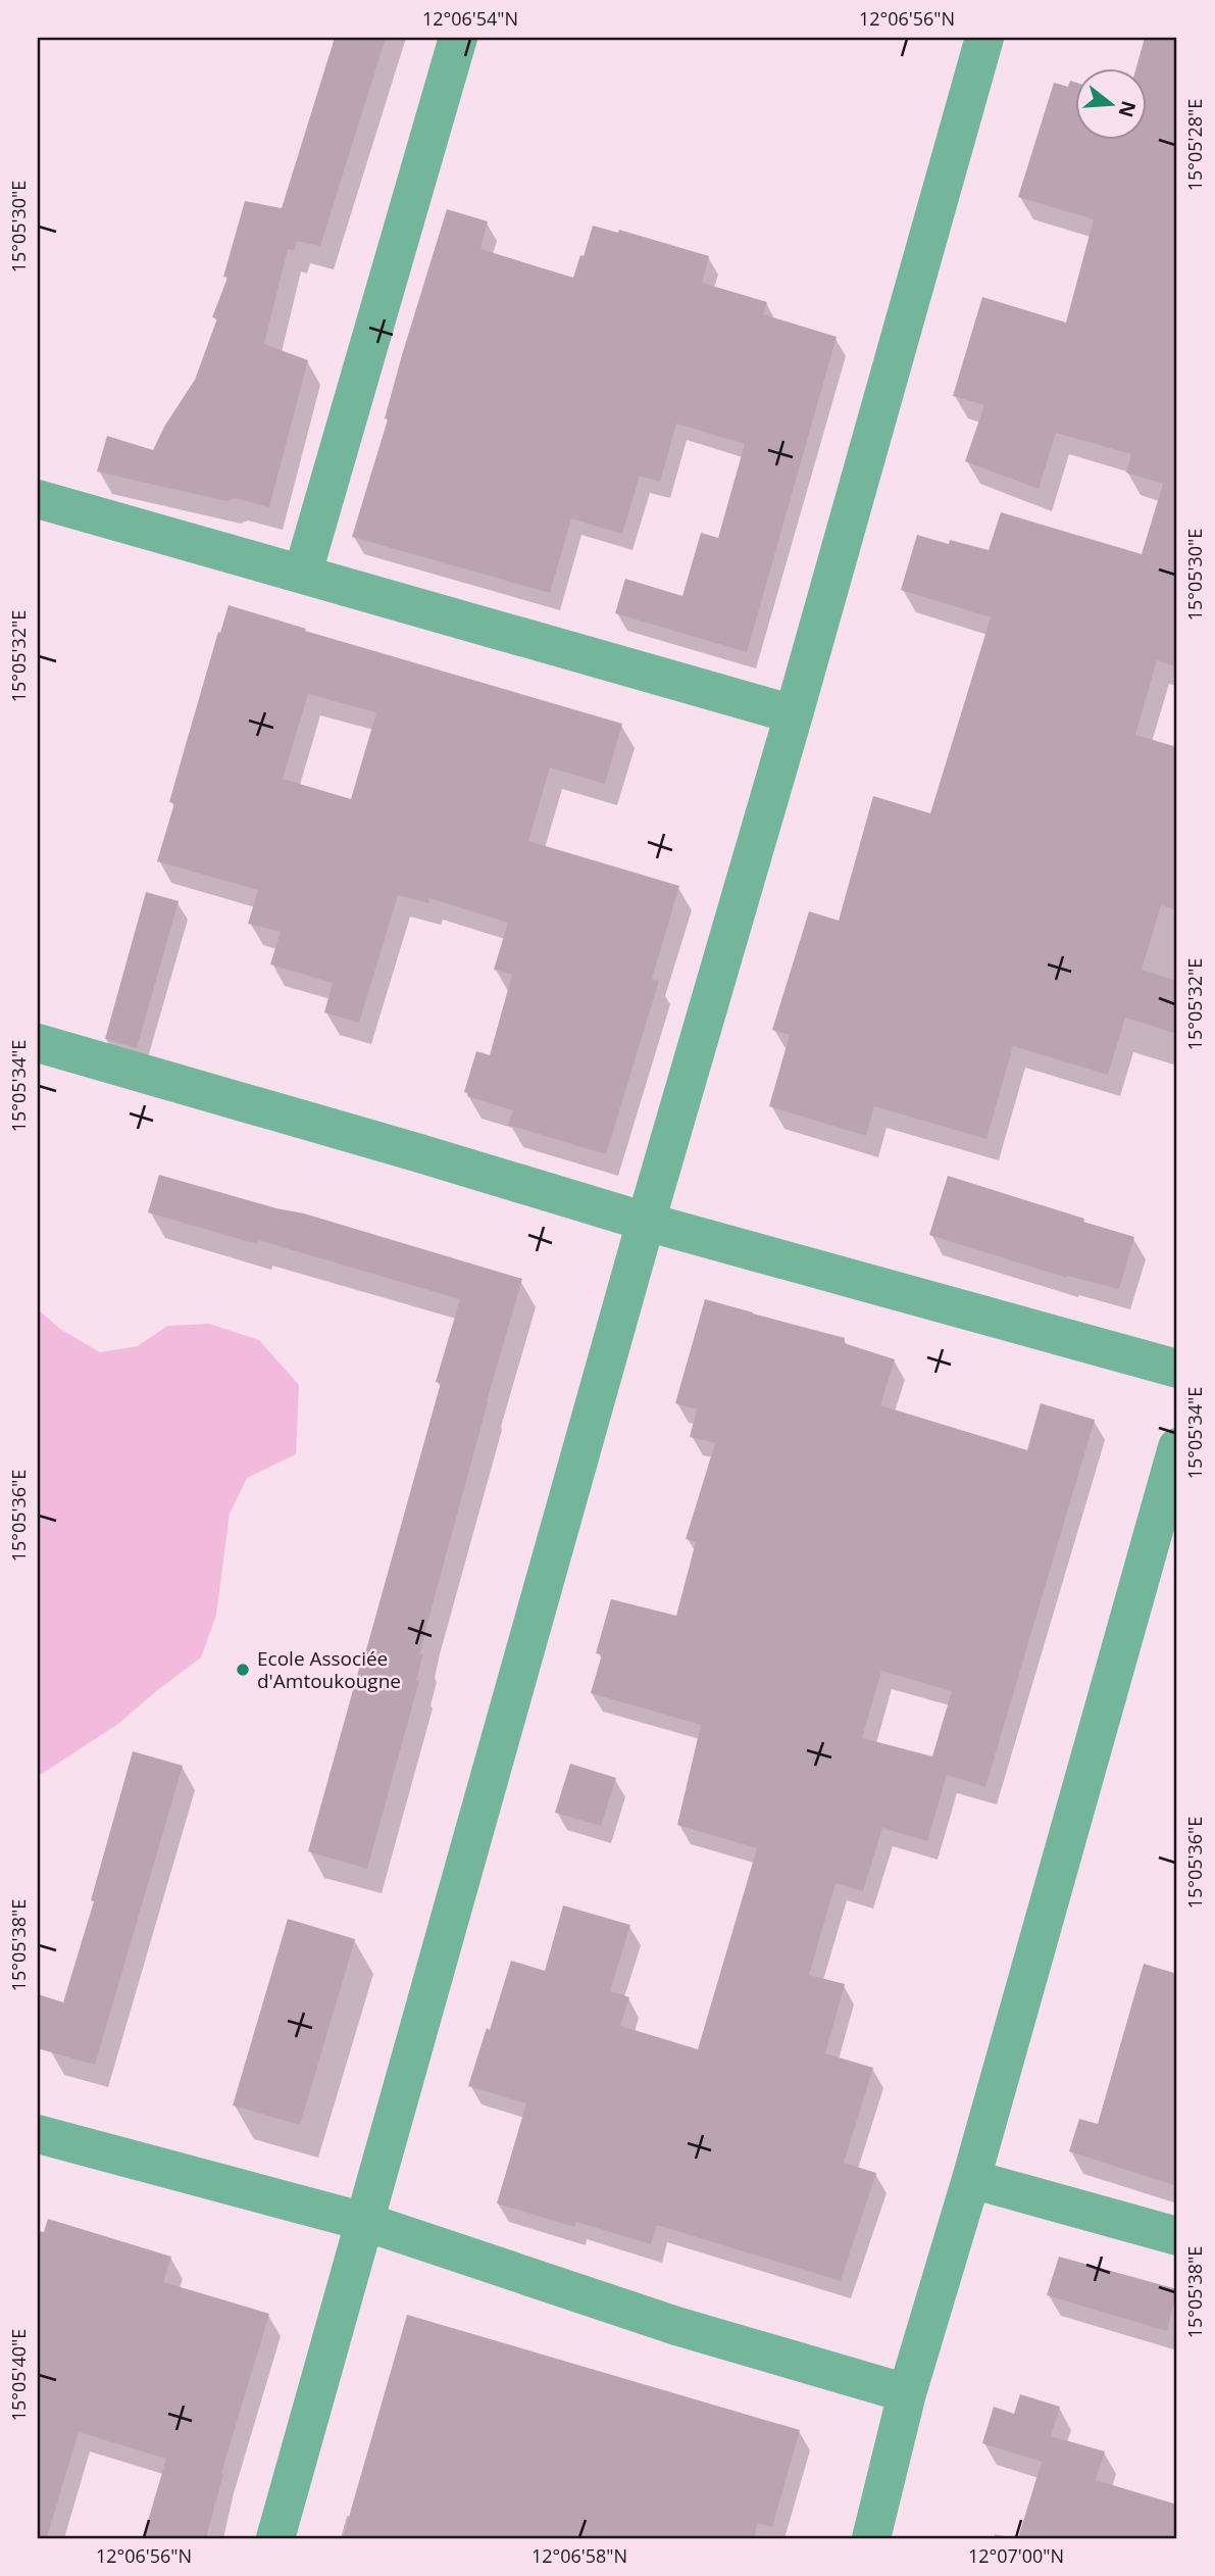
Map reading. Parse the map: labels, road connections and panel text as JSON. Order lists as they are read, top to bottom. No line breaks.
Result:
{"places":["Ecole Associée d'Amtoukougne"],"north":"right","coordinates":["12°06'54\"N","12°06'56\"N","15°05'28\"E","15°05'30\"E","15°05'32\"E","15°05'34\"E","15°05'36\"E","15°05'38\"E","15°05'40\"E","12°06'58\"N","12°07'00\"N"]}
